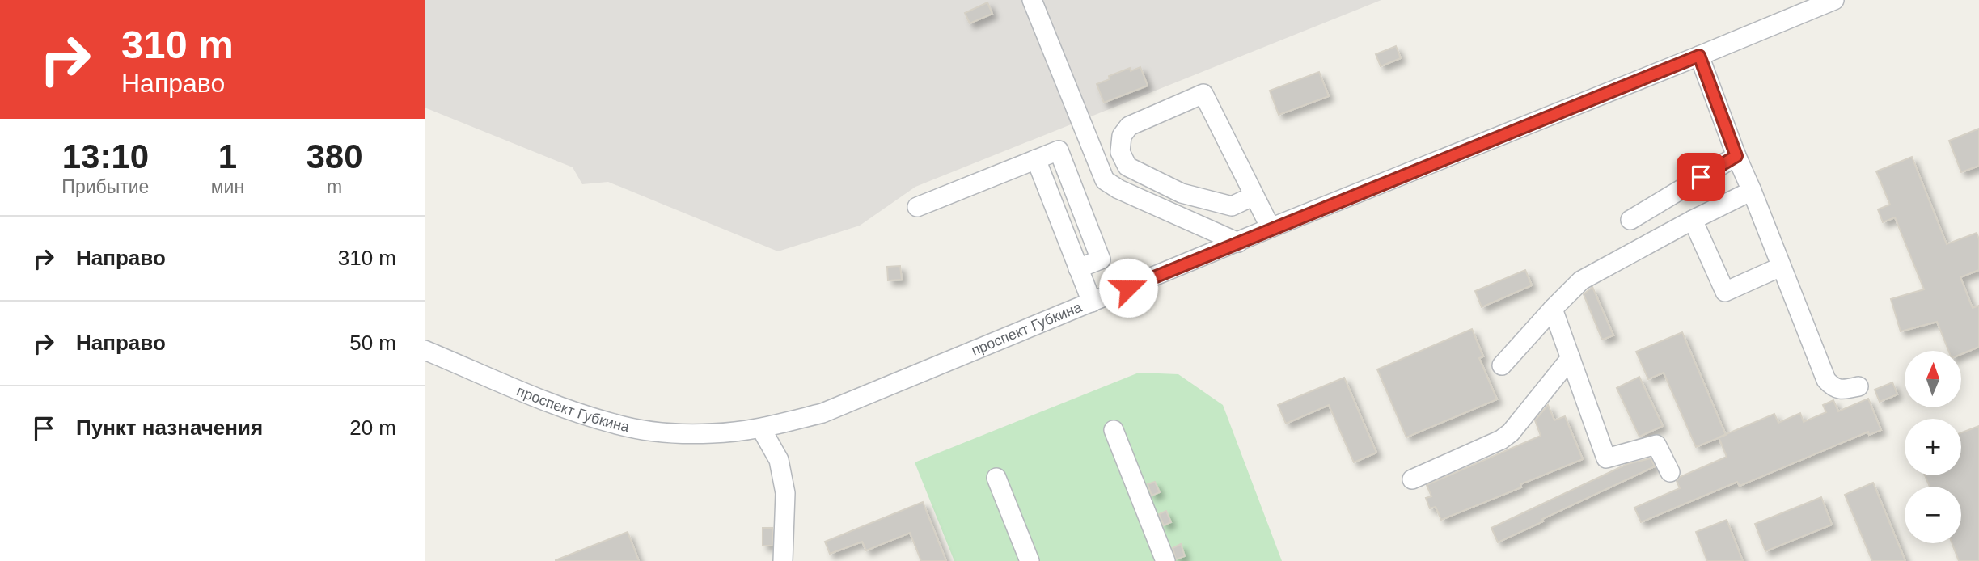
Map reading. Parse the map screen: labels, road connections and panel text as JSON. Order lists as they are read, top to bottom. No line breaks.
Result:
{"streets":{"street":["проспект Губкина"]},"north":"top","page":{"turn":["310 m","Направо"],"eta":["13:10","Прибытие","1","мин","380","m"],"list":[{"name":"Направо","value":"310 m"},{"name":"Направо","value":"50 m"},{"name":"Пункт назначения","value":"20 m"}],"map_buttons":["+","−"]}}
